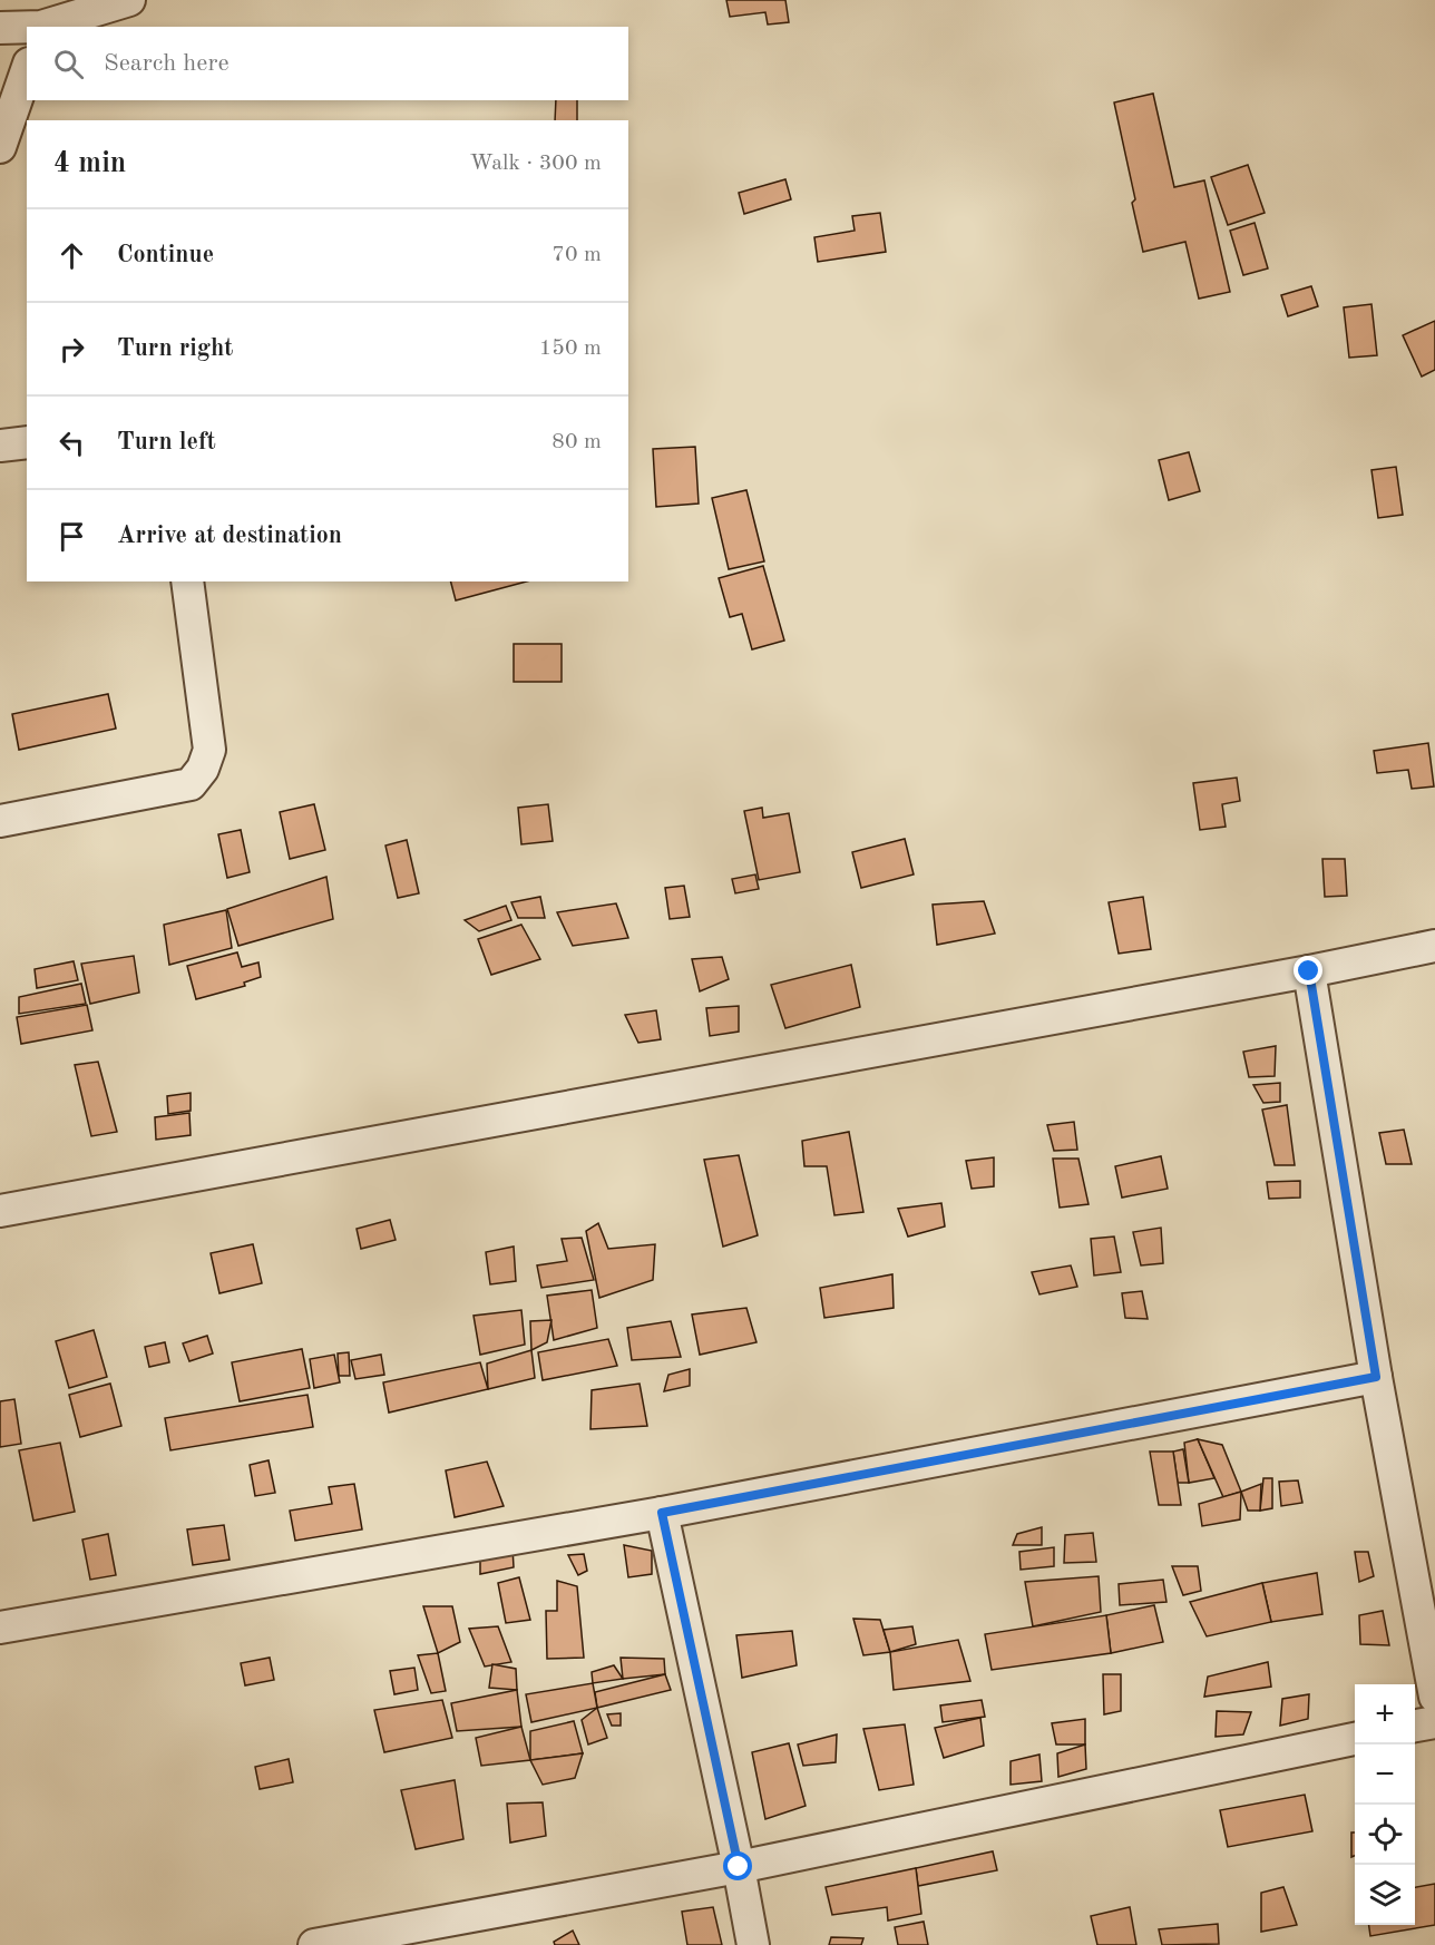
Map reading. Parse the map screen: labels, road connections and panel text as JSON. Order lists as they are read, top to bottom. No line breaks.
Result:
{"page":{"search":"Search here","heading":["4 min","Walk · 300 m"],"list":[["Continue","70 m"],["Turn right","150 m"],["Turn left","80 m"],"Arrive at destination"],"map_buttons":["+","−"]}}
